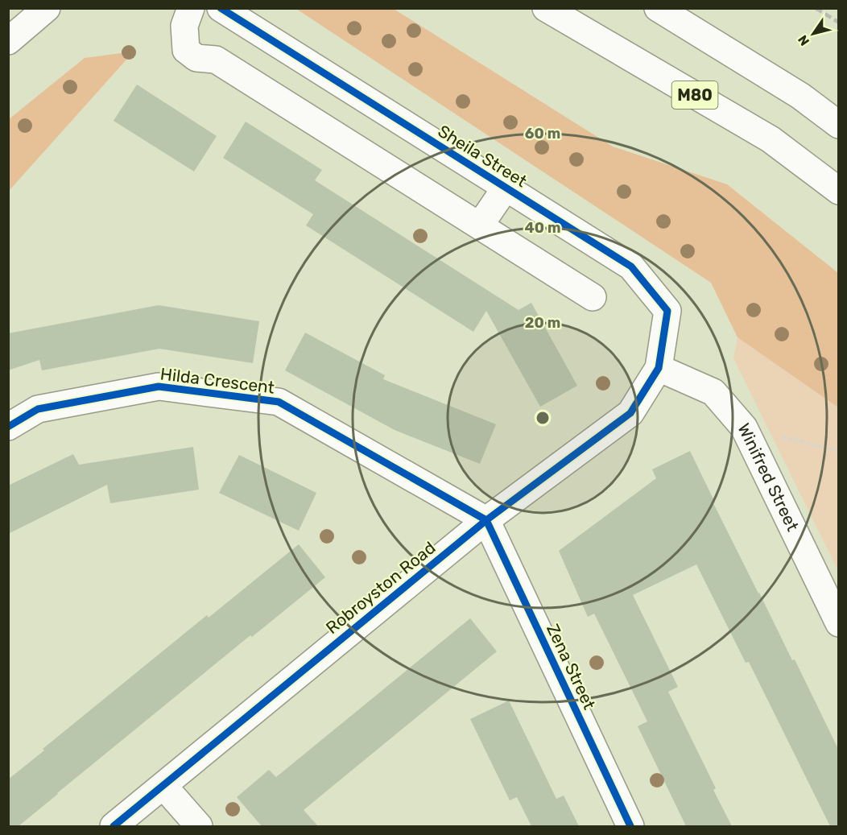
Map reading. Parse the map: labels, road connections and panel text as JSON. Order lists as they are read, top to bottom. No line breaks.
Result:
{"streets":{"main road":["M80","Sheila Street","Hilda Crescent","Winifred Street","Robroyston Road","Zena Street"]},"crossings":[["Sheila Street","Winifred Street"],["Sheila Street","Robroyston Road"],["Hilda Crescent","Robroyston Road"],["Hilda Crescent","Zena Street"],["Winifred Street","Robroyston Road"],["Robroyston Road","Zena Street"]],"north":"bottom left","rings":["60 m","40 m","20 m"]}
